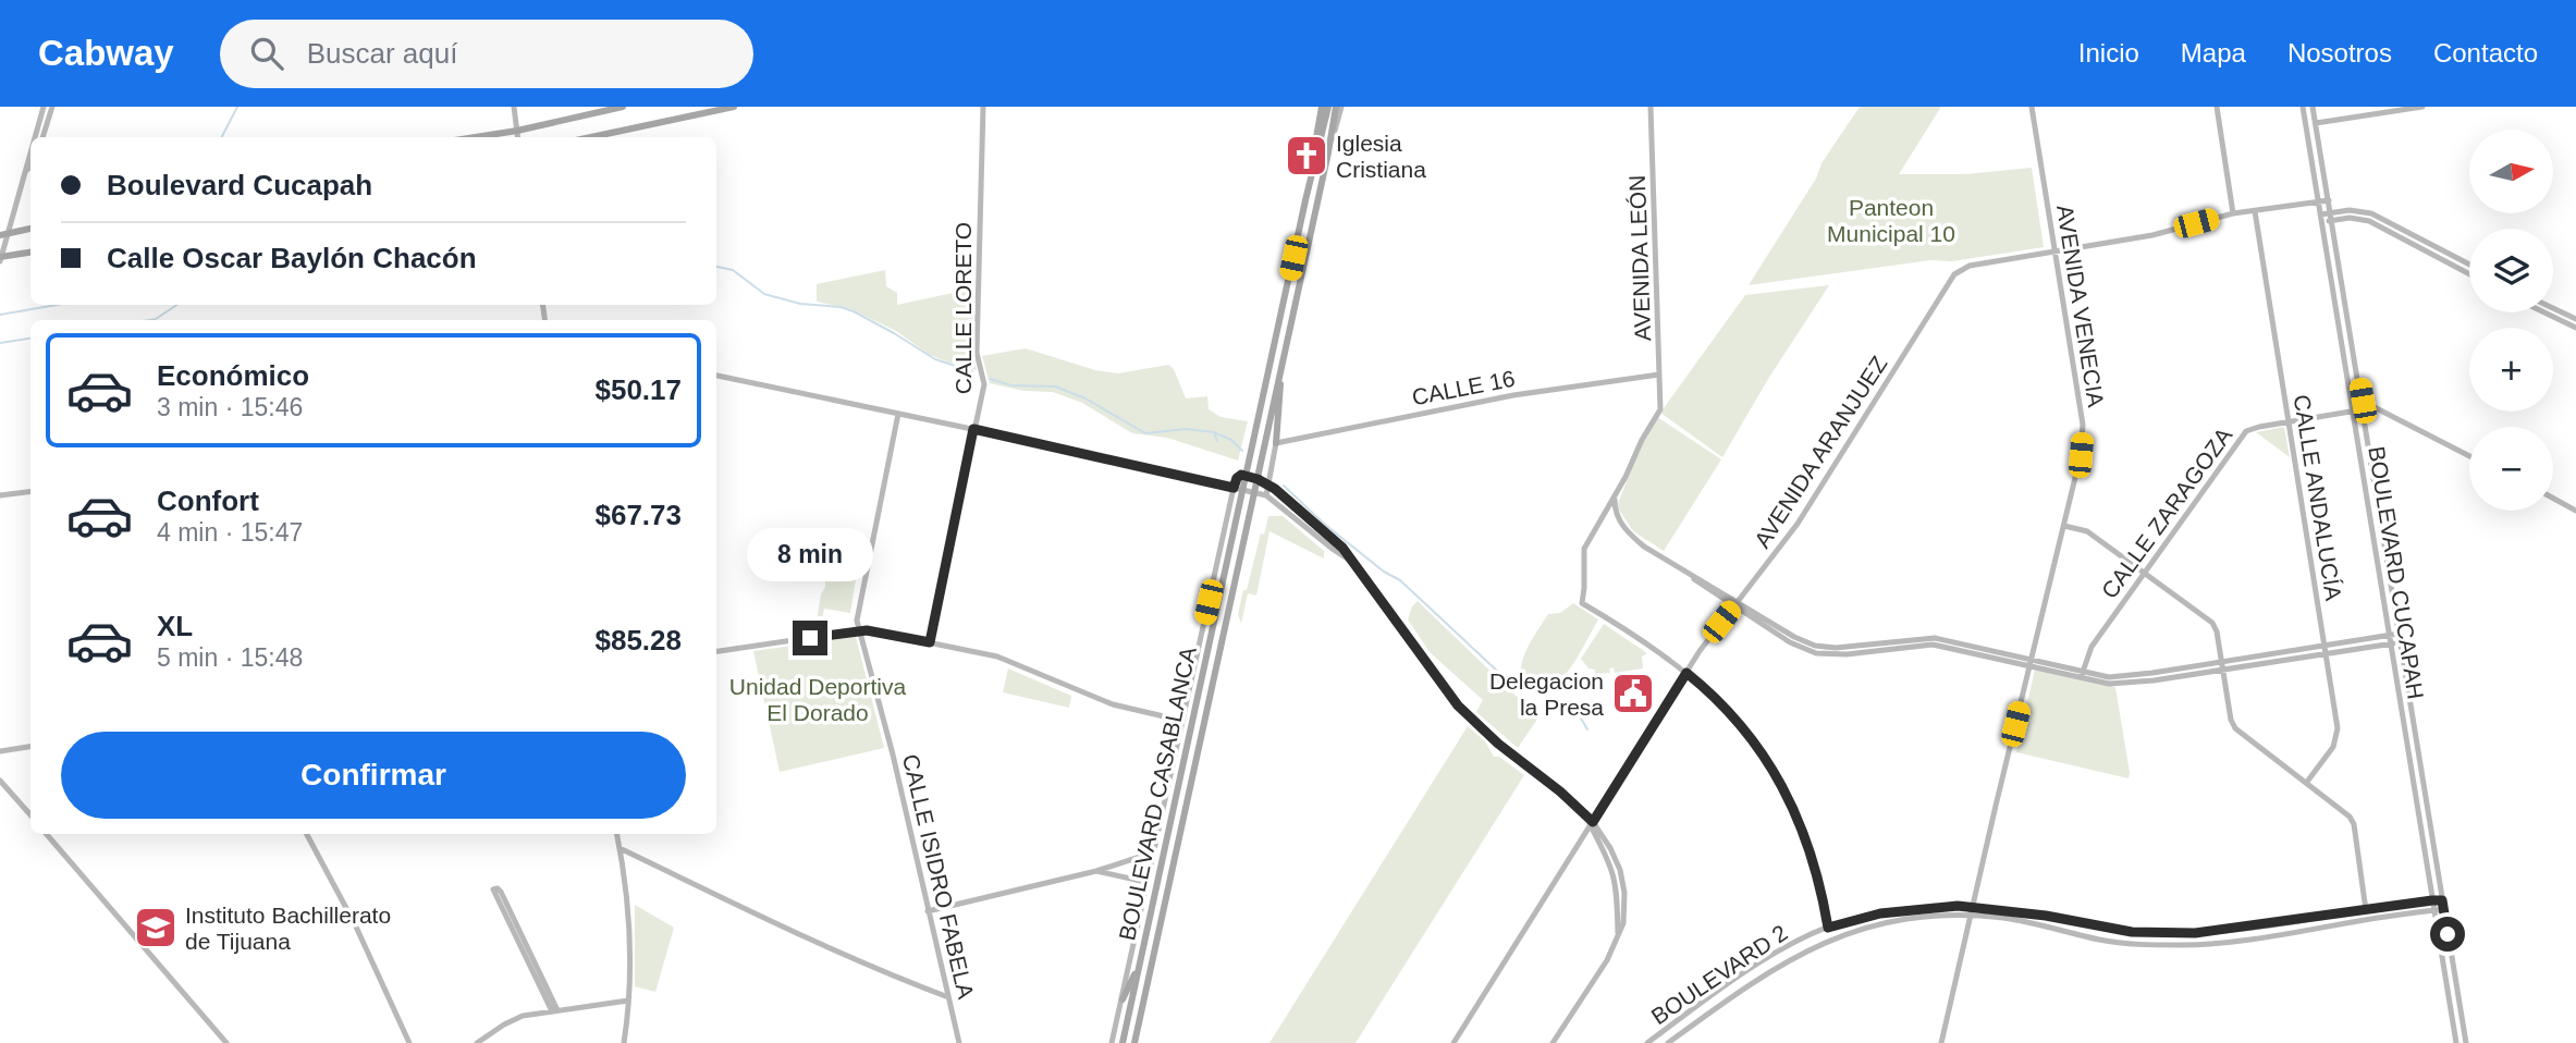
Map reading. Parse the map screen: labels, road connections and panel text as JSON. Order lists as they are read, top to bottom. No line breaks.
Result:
{"streets":{"main road":["BOULEVARD CASABLANCA"],"street":["AVENIDA LEÓN","AVENIDA VENECIA","CALLE LORETO","CALLE 16","AVENIDA ARANJUEZ","CALLE ANDALUCÍA","CALLE ZARAGOZA","BOULEVARD CUCAPAH","CALLE ISIDRO FABELA","BOULEVARD 2"]},"crossings":[["AVENIDA LEÓN","CALLE 16"],["AVENIDA LEÓN","AVENIDA ARANJUEZ"],["AVENIDA VENECIA","AVENIDA ARANJUEZ"],["AVENIDA VENECIA","BOULEVARD 2"],["AVENIDA ARANJUEZ","CALLE ANDALUCÍA"],["AVENIDA ARANJUEZ","BOULEVARD CUCAPAH"],["CALLE ANDALUCÍA","CALLE ZARAGOZA"],["CALLE ZARAGOZA","BOULEVARD CUCAPAH"],["BOULEVARD CUCAPAH","BOULEVARD 2"]],"parks":["Panteon Municipal 10","Unidad Deportiva El Dorado"],"places":{"church":["Iglesia Cristiana"],"public building":["Delegacion la Presa"],"school or university":["Instituto Bachillerato de Tijuana"]},"north":"right","page":{"header":"Cabway","search":"Buscar aquí","nav":["Inicio","Mapa","Nosotros","Contacto"],"map_buttons":["+","−"],"banner":["Boulevard Cucapah","Calle Oscar Baylón Chacón"],"list":[{"name":"Económico","note":"3 min · 15:46","value":"$50.17"},{"name":"Confort","note":"4 min · 15:47","value":"$67.73"},{"name":"XL","note":"5 min · 15:48","value":"$85.28"}],"bubble":"8 min","buttons":"Confirmar"}}
